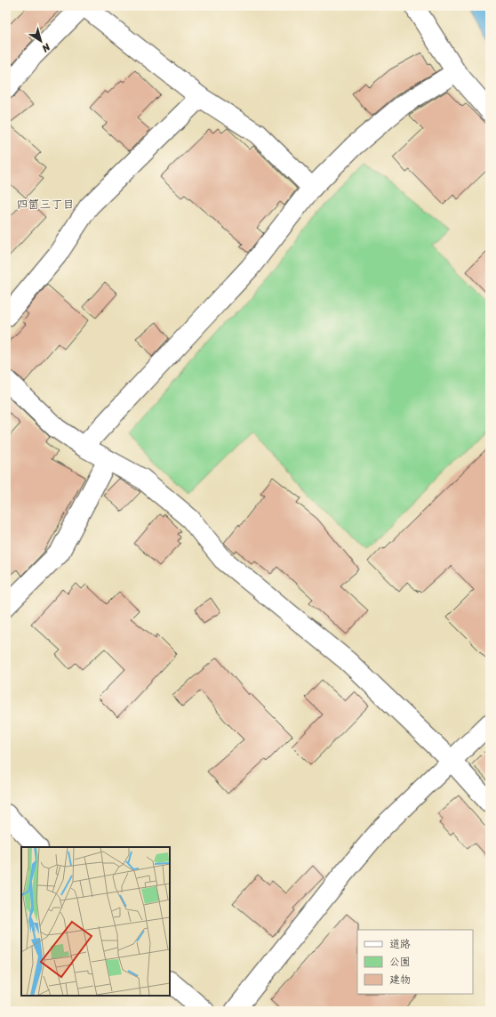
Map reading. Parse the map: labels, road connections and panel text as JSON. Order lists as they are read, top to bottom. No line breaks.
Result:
{"districts":["四箇三丁目"],"legend":["道路","公園","建物"],"north":"bottom right"}
